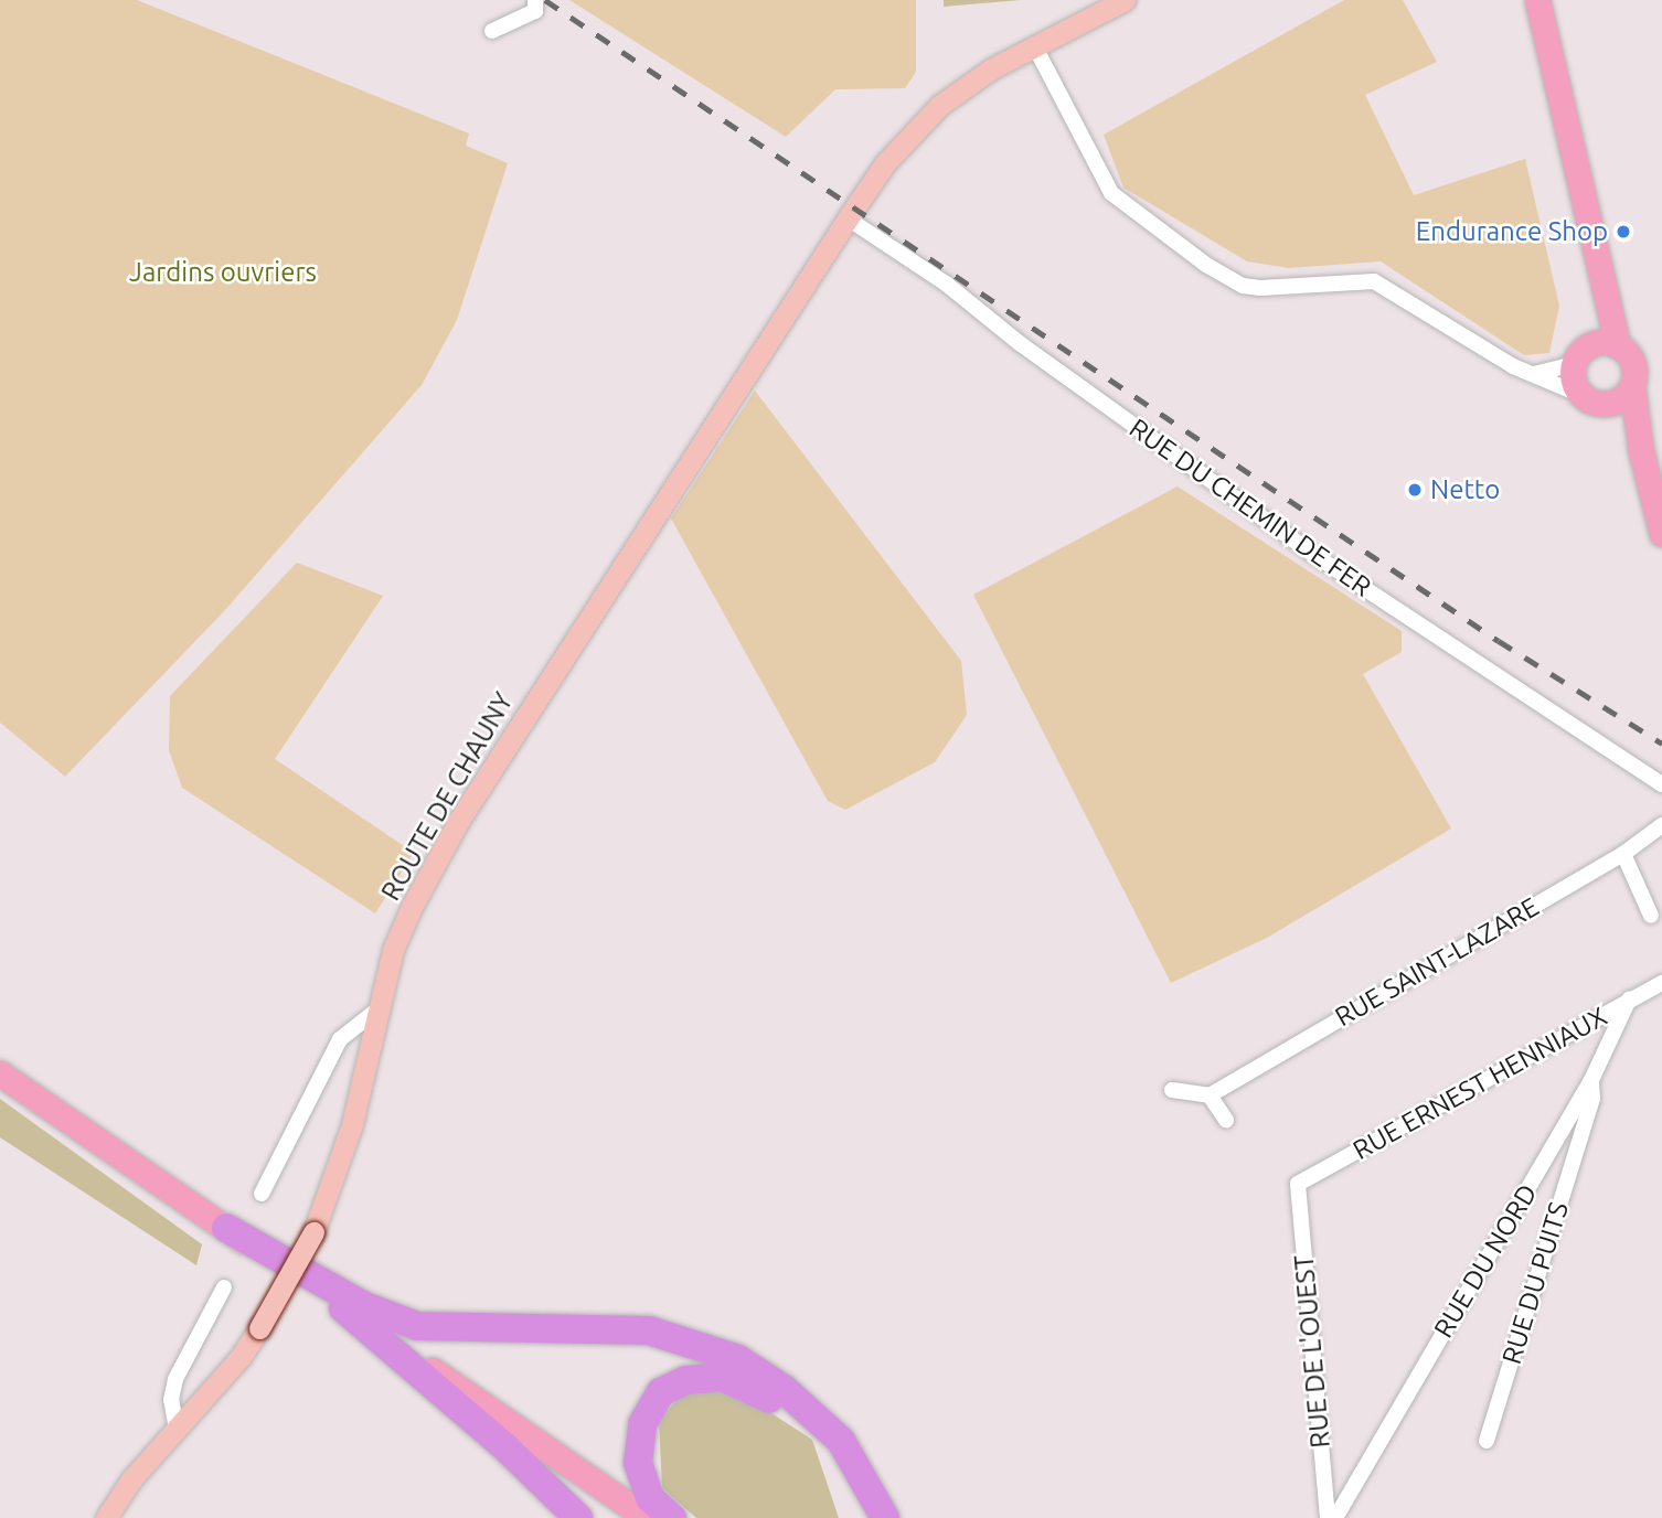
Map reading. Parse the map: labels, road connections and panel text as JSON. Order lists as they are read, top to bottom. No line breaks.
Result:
{"streets":{"street":["RUE DU CHEMIN DE FER","ROUTE DE CHAUNY","RUE SAINT-LAZARE","RUE ERNEST HENNIAUX","RUE DU NORD","RUE DU PUITS","RUE DE L'OUEST"]},"crossings":[["RUE DU CHEMIN DE FER","ROUTE DE CHAUNY"],["RUE ERNEST HENNIAUX","RUE DU NORD"],["RUE ERNEST HENNIAUX","RUE DE L'OUEST"],["RUE DU NORD","RUE DU PUITS"]],"parks":["Jardins ouvriers"],"places":["Endurance Shop","Netto"]}
